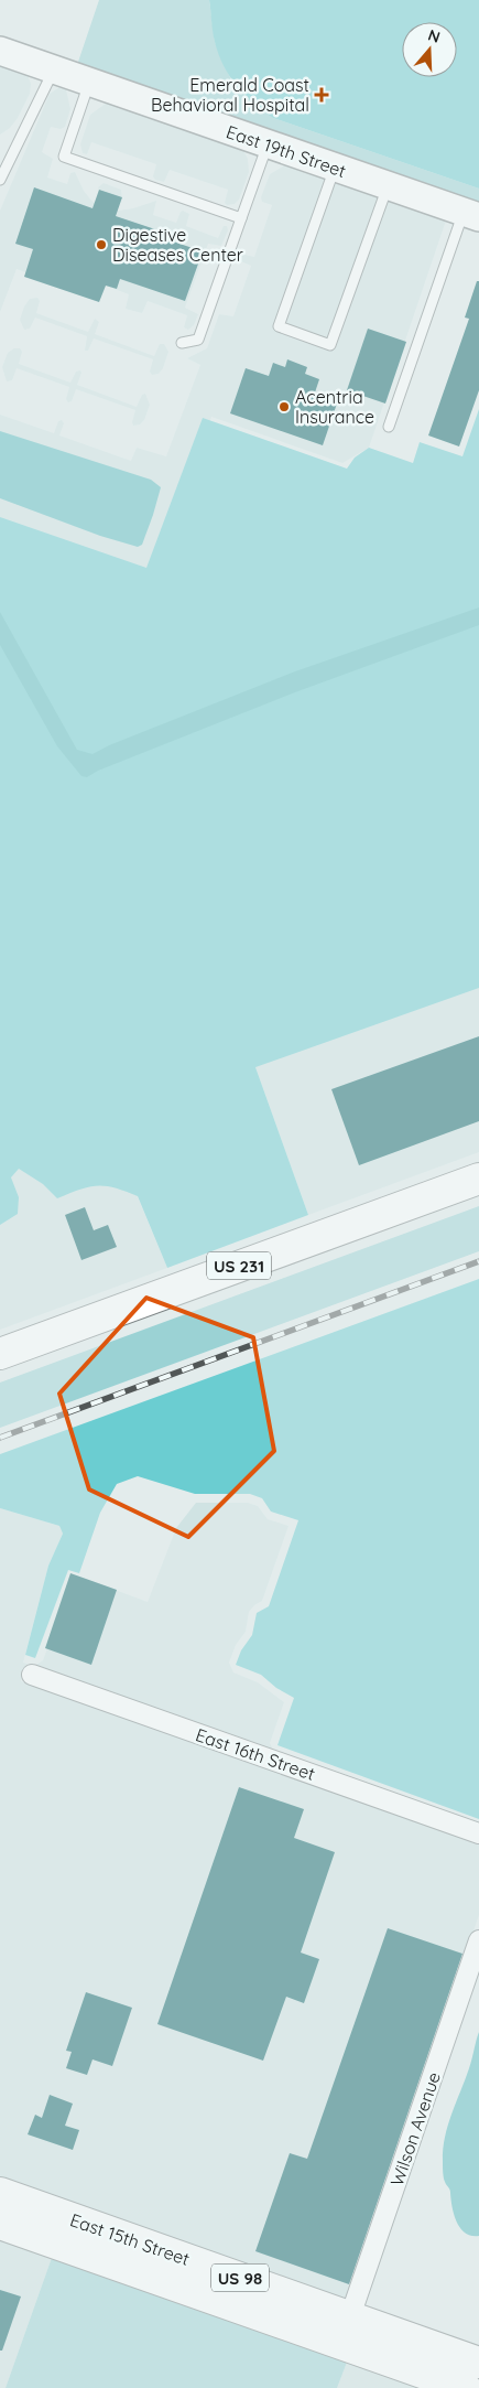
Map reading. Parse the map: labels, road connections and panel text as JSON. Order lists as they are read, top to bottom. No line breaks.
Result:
{"streets":{"main road":["East 19th Street","US 231","East 15th Street","US 98"],"street":["East 16th Street","Wilson Avenue"]},"crossings":[["Wilson Avenue","East 15th Street"]],"places":{"health":["Emerald Coast Behavioral Hospital"],"other":["Digestive Diseases Center","Acentria Insurance"]},"north":"top"}
